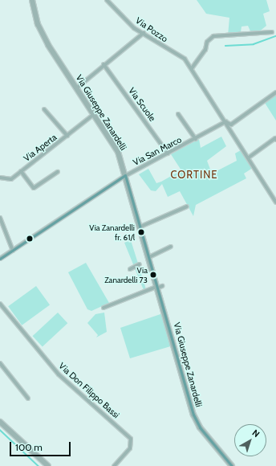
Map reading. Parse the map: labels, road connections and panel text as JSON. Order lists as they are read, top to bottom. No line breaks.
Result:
{"streets":{"street":["Via Pozzo","Via Scuole","Via Giuseppe Zanardelli","Via Aperta","Via San Marco","Via Don Filippo Bassi"]},"crossings":[["Via Pozzo","Via San Marco"],["Via Scuole","Via San Marco"],["Via Giuseppe Zanardelli","Via Aperta"],["Via Giuseppe Zanardelli","Via San Marco"]],"districts":["CORTINE"],"places":["Via Zanardelli fr. 61/l","Via Zanardelli 73"],"scale_bar":"100 m","north":"top right"}
